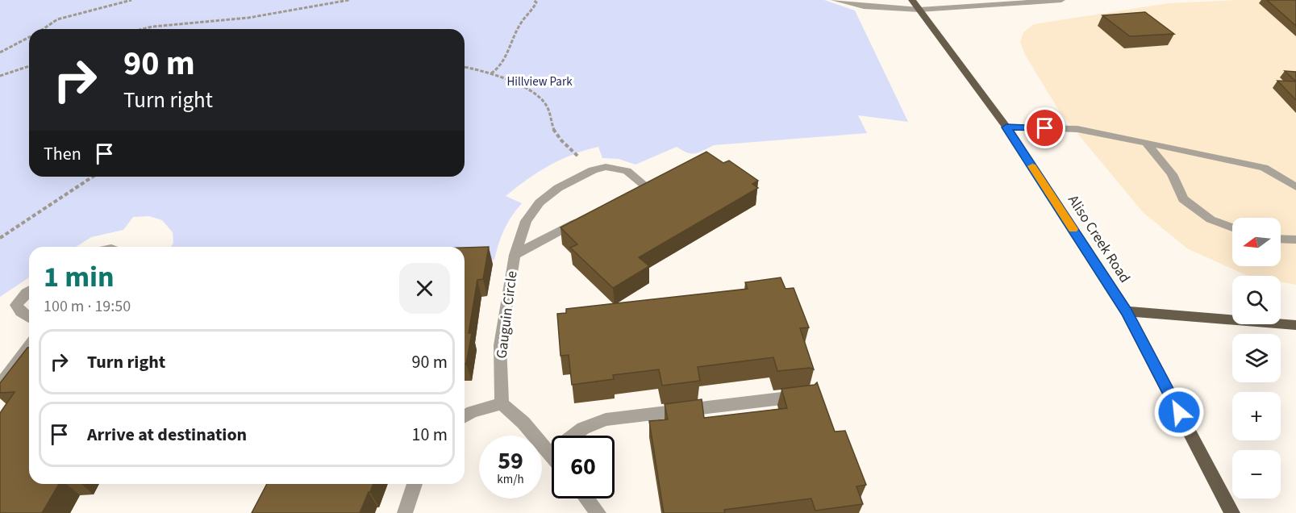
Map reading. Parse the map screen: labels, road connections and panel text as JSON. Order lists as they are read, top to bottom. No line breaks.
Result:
{"streets":{"main road":["Aliso Creek Road"],"street":["Gauguin Circle"]},"parks":["Hillview Park"],"north":"left","page":{"turn":["90 m","Turn right"],"then":"Then","map_buttons":["+","−"],"heading":["1 min","100 m · 19:50"],"list":[{"name":"Turn right","value":"90 m"},{"name":"Arrive at destination","value":"10 m"}],"speed":"59 km/h","limit":"60"}}
